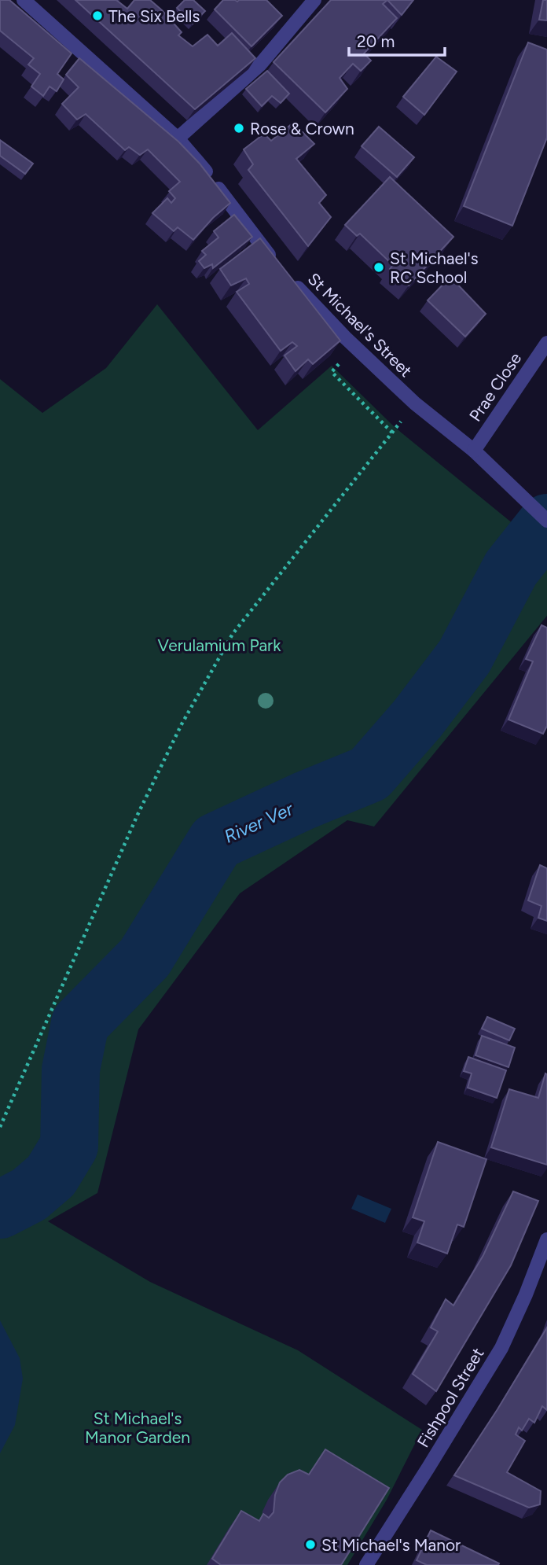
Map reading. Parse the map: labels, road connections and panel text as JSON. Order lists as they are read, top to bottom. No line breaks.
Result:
{"streets":{"street":["St Michael's Street","Prae Close","Fishpool Street"]},"crossings":[["St Michael's Street","Prae Close"]],"water":["River Ver"],"parks":["Verulamium Park","St Michael's Manor Garden"],"places":["The Six Bells","Rose & Crown","St Michael's RC School","St Michael's Manor"],"scale_bar":"20 m"}
